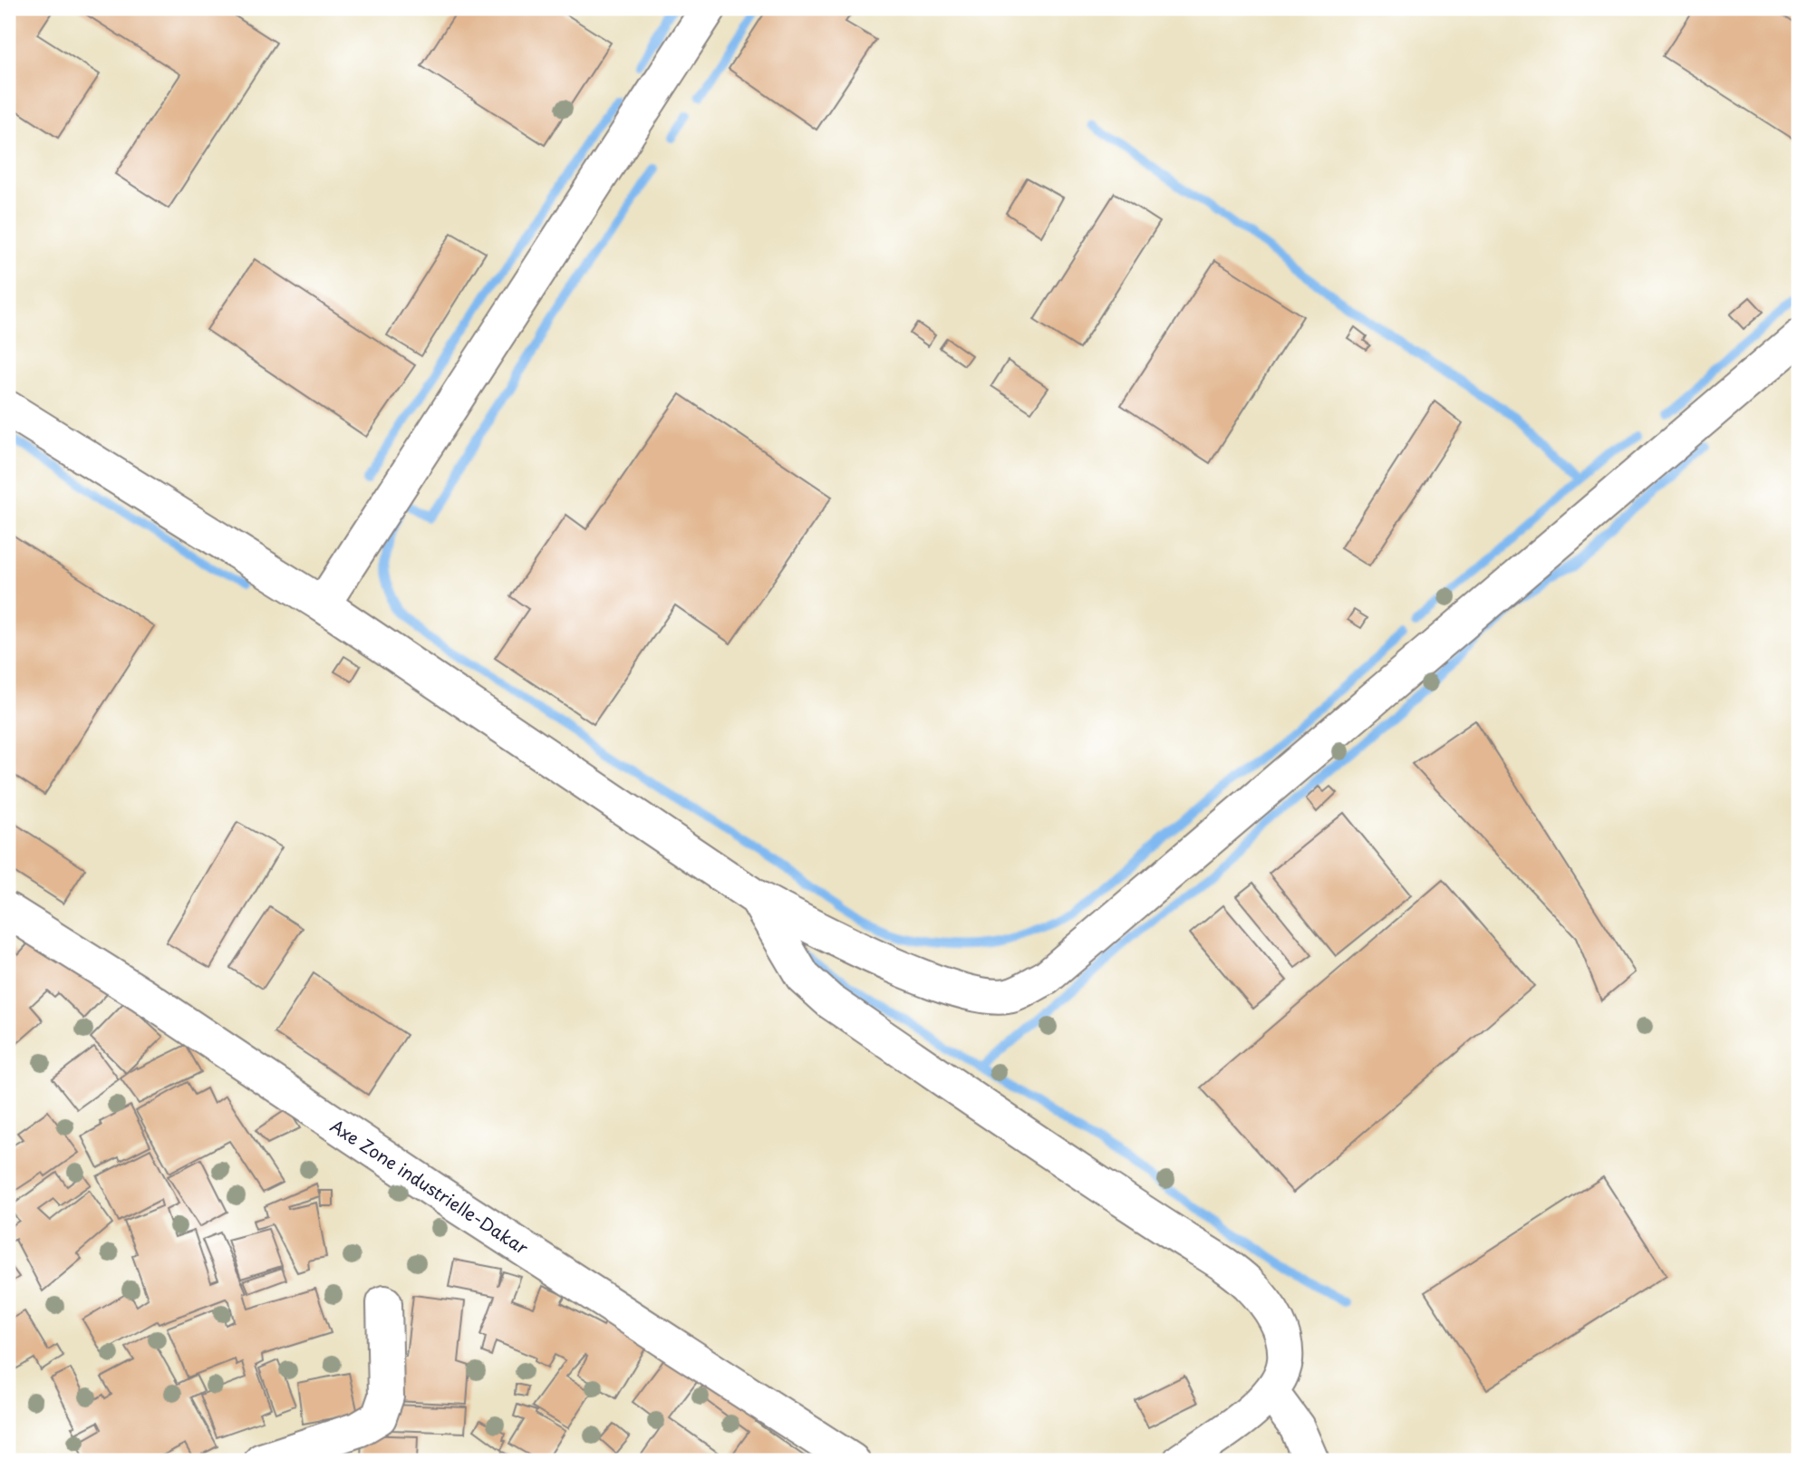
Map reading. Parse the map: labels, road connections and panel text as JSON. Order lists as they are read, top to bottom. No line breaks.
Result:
{"streets":{"main road":["Axe Zone industrielle-Dakar"]}}
